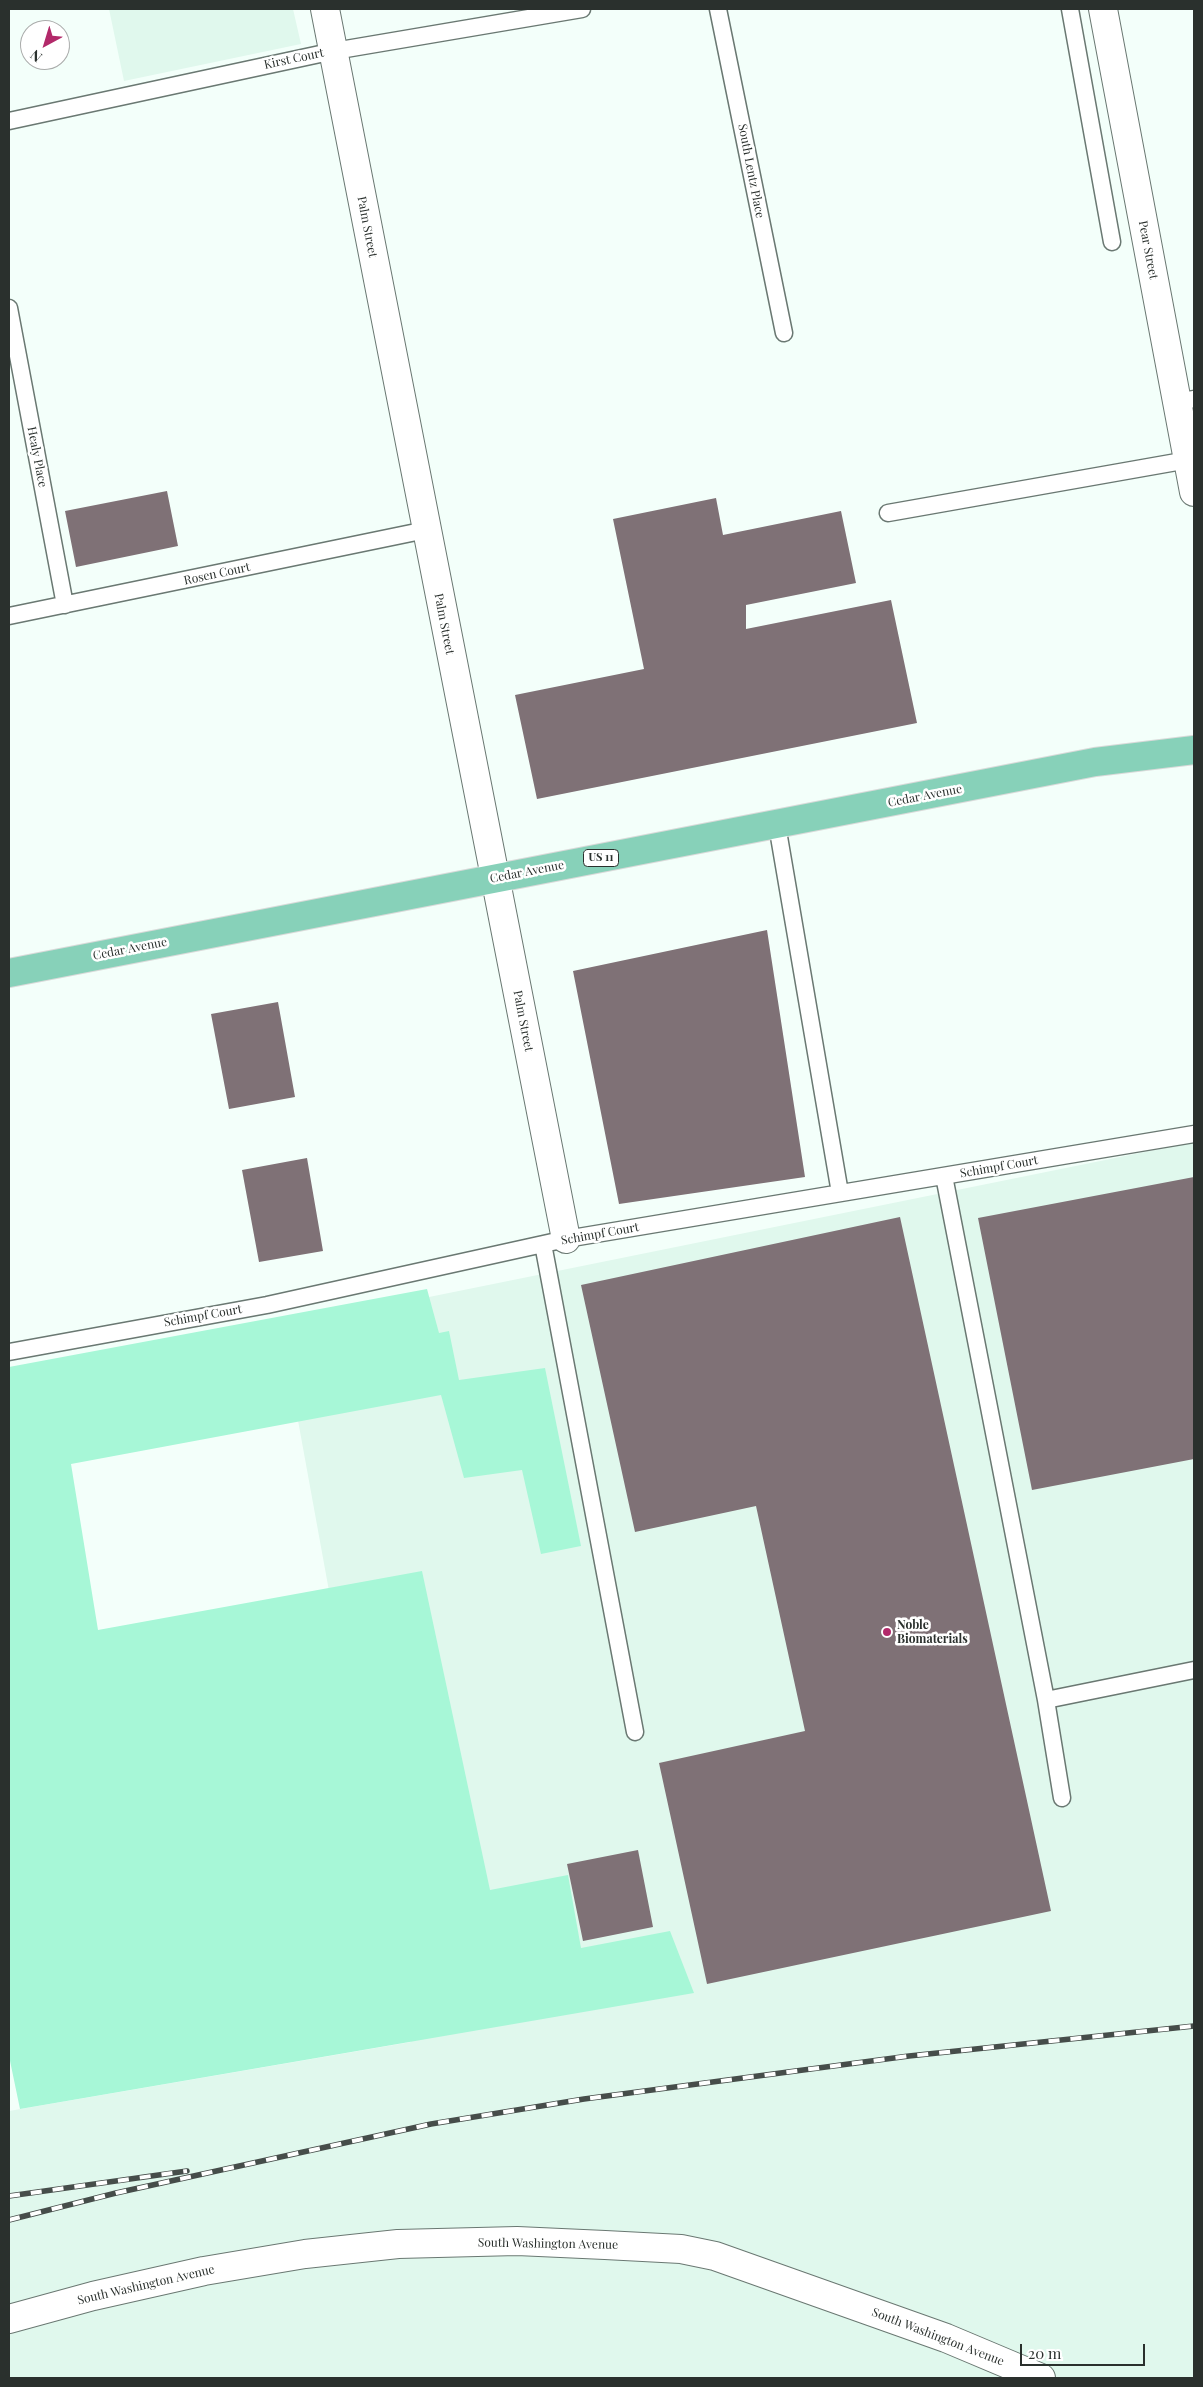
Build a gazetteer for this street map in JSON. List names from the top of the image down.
{
  "streets": {
    "main road": ["Cedar Avenue", "US 11"],
    "street": ["Palm Street", "Pear Street", "South Washington Avenue"],
    "lane": [
      "Kirst Court",
      "South Lentz Place",
      "Healy Place",
      "Rosen Court",
      "Schimpf Court"
    ]
  },
  "crossings": [
    ["Kirst Court", "Palm Street"],
    ["Palm Street", "Rosen Court"],
    ["Palm Street", "Cedar Avenue"],
    ["Palm Street", "Schimpf Court"],
    ["Healy Place", "Rosen Court"]
  ],
  "places": ["Noble Biomaterials"],
  "scale_bar": "20 m",
  "north": "bottom left"
}
